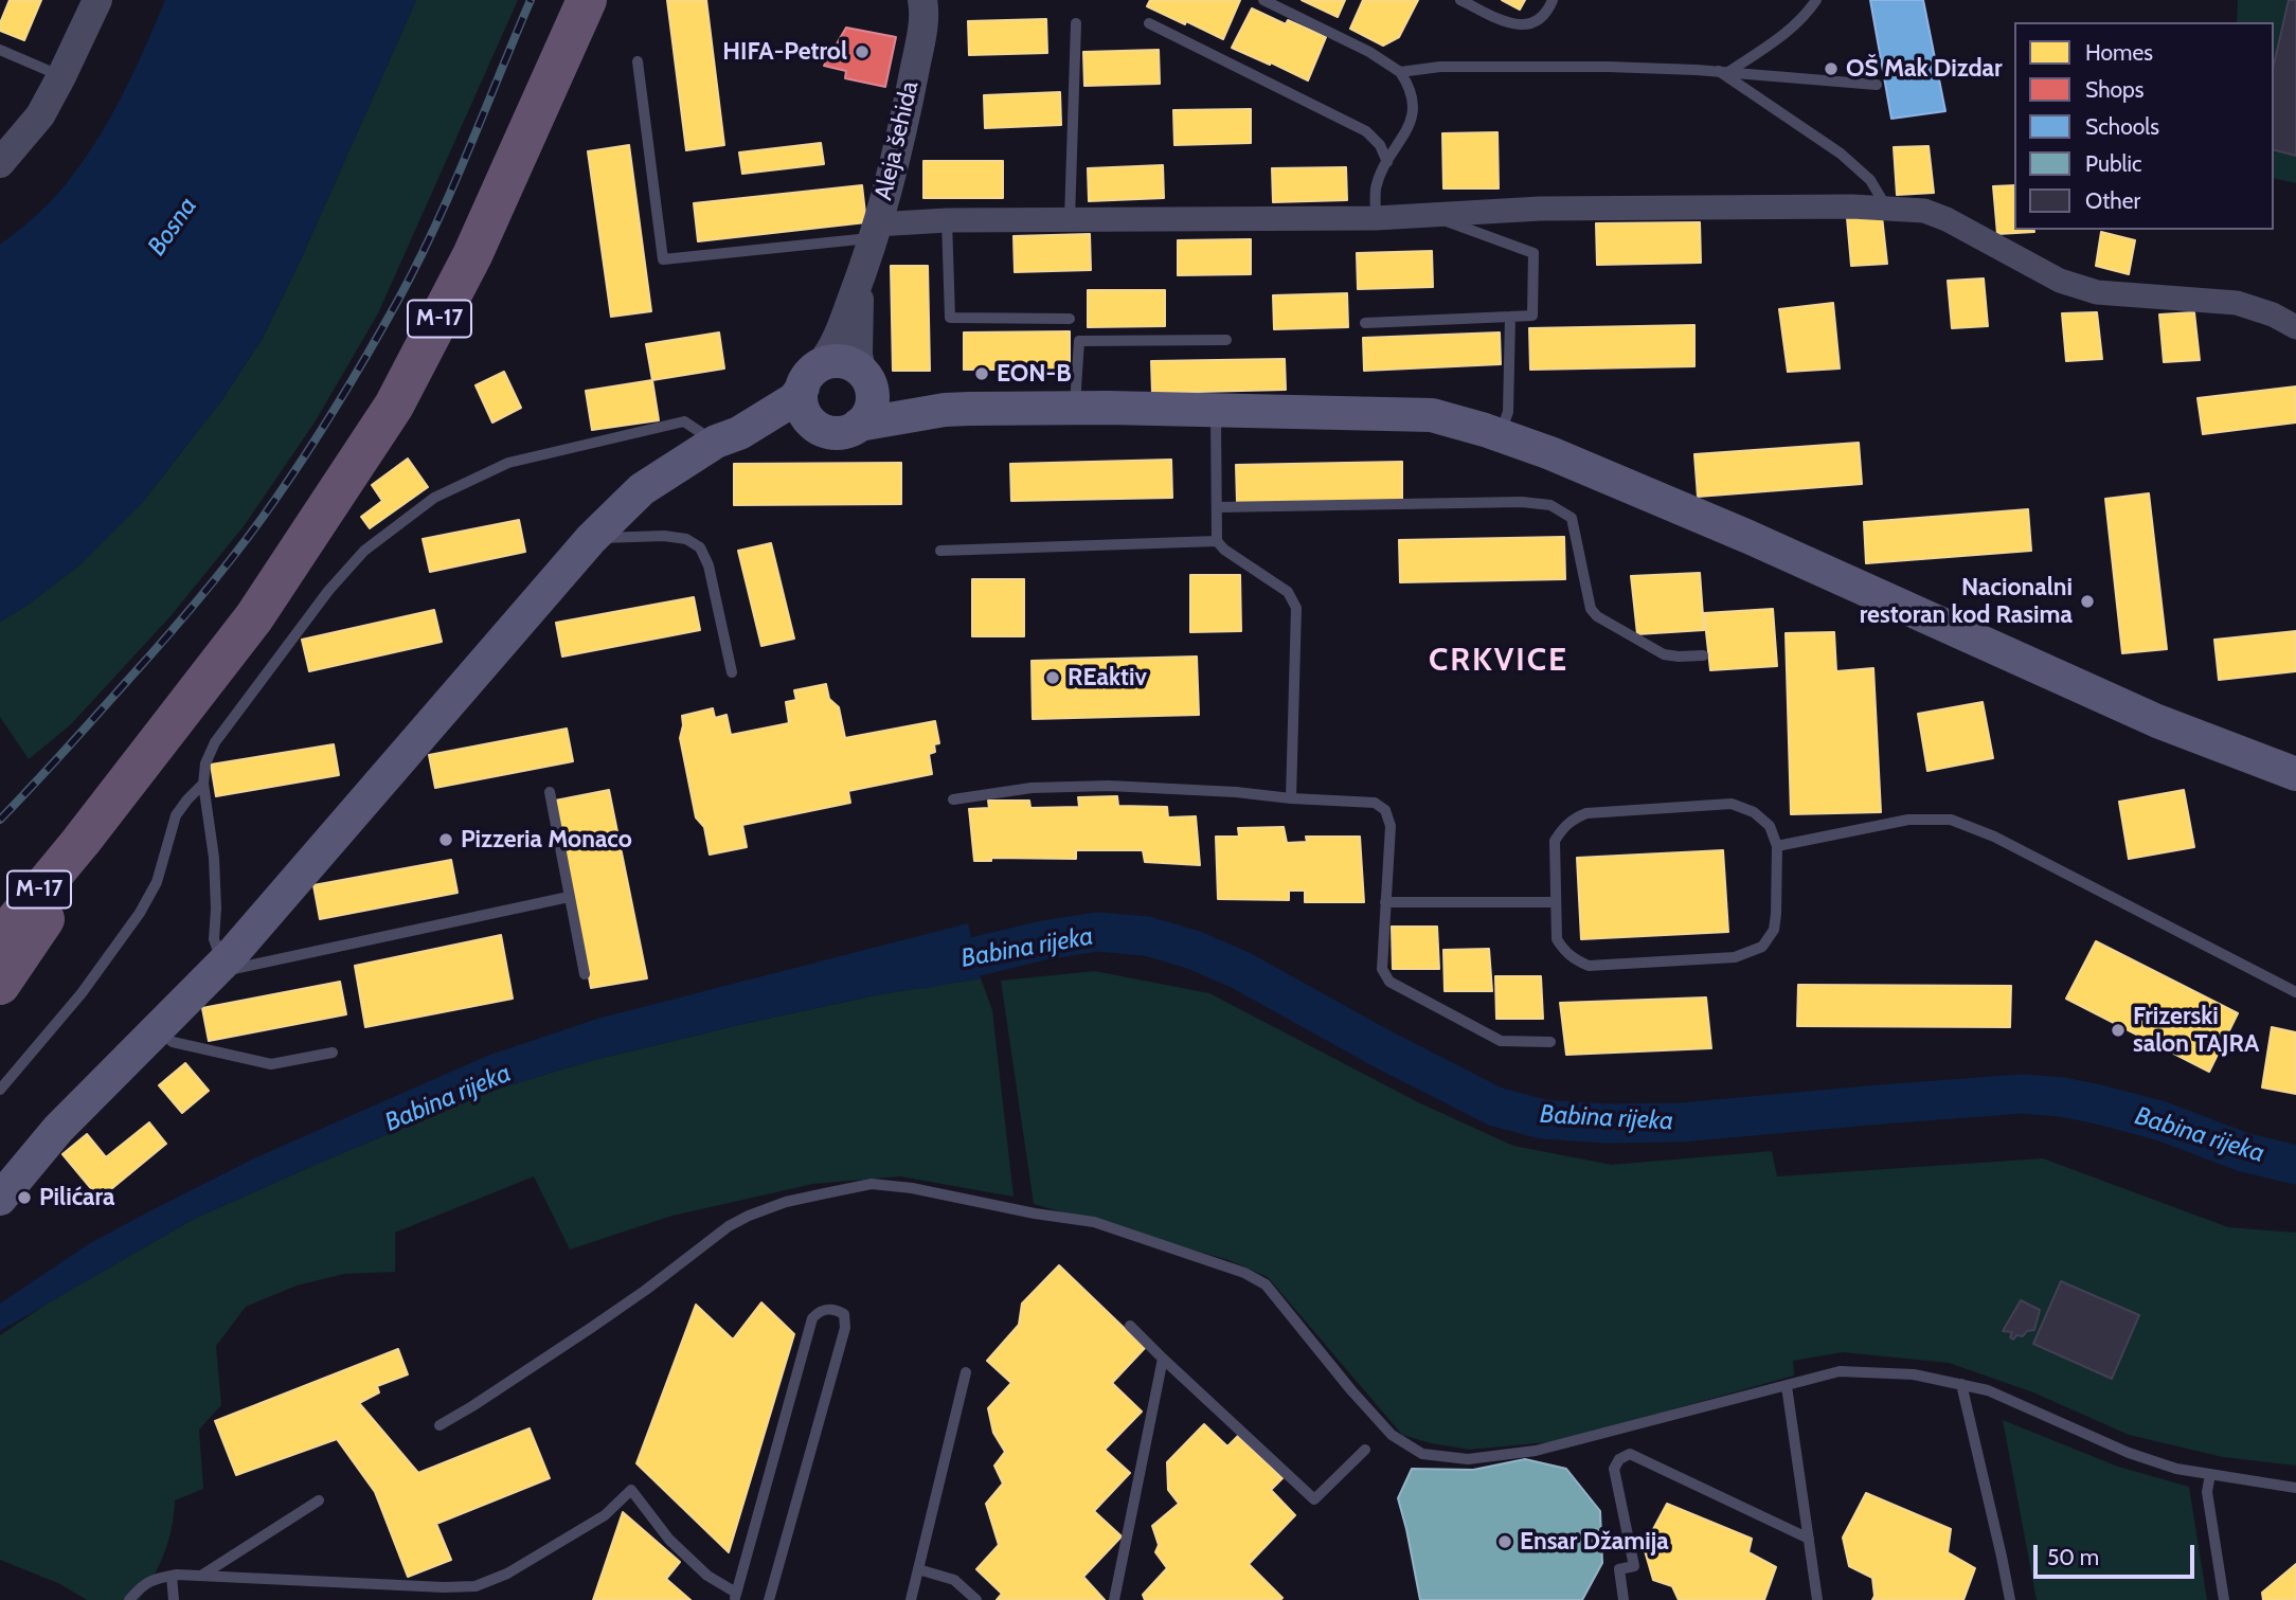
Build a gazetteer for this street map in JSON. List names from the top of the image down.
{
  "streets": {
    "highway": ["M-17"],
    "street": ["Aleja šehida"]
  },
  "districts": ["CRKVICE"],
  "water": ["Bosna", "Babina rijeka"],
  "places": [
    "HIFA-Petrol",
    "OŠ Mak Dizdar",
    "EON-B",
    "Nacionalni restoran kod Rasima",
    "REaktiv",
    "Pizzeria Monaco",
    "Frizerski salon TAJRA",
    "Pilićara",
    "Ensar Džamija"
  ],
  "legend": [
    "Homes",
    "Shops",
    "Schools",
    "Public",
    "Other"
  ],
  "scale_bar": "50 m"
}
